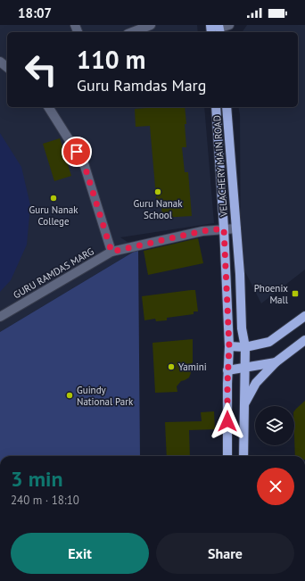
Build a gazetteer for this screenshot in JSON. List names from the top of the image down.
{
  "streets": {
    "main road": ["VELACHERY MAIN ROAD"],
    "lane": ["GURU RAMDAS MARG"]
  },
  "crossings": [
    ["VELACHERY MAIN ROAD", "GURU RAMDAS MARG"]
  ],
  "places": {
    "other": [
      "Guru Nanak School",
      "Guru Nanak College",
      "Yamini",
      "Guindy National Park"
    ],
    "transit": ["Phoenix Mall"]
  },
  "page": {
    "status": "18:07",
    "turn": ["110 m", "Guru Ramdas Marg"],
    "heading": ["3 min", "240 m · 18:10"],
    "buttons": ["Exit", "Share"]
  }
}
